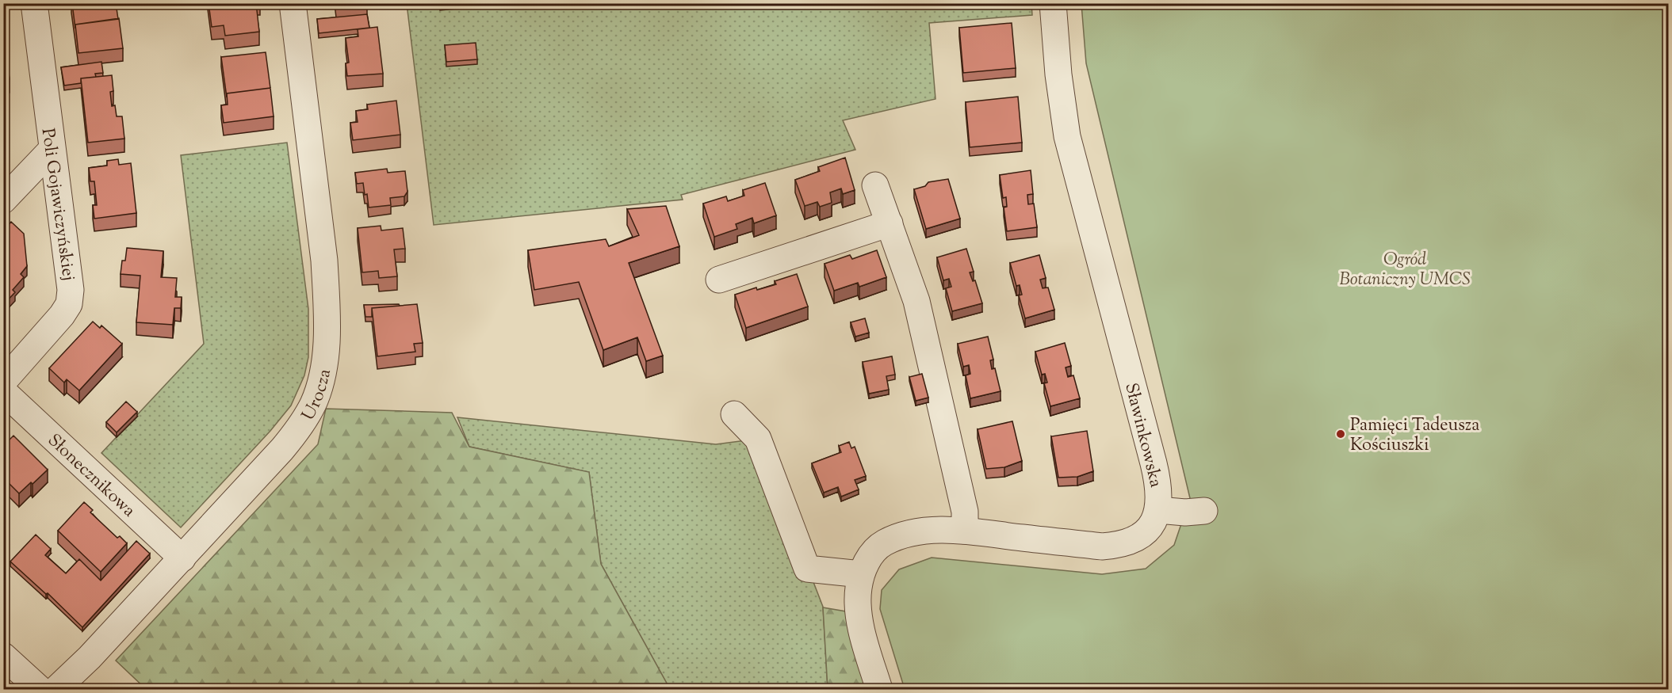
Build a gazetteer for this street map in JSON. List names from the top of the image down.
{
  "streets": {
    "street": [
      "Poli Gojawiczyńskiej",
      "Urocza",
      "Sławinkowska",
      "Słonecznikowa"
    ]
  },
  "crossings": [
    ["Urocza", "Słonecznikowa"]
  ],
  "parks": ["Ogród Botaniczny UMCS"],
  "places": ["Pamięci Tadeusza Kościuszki"]
}
